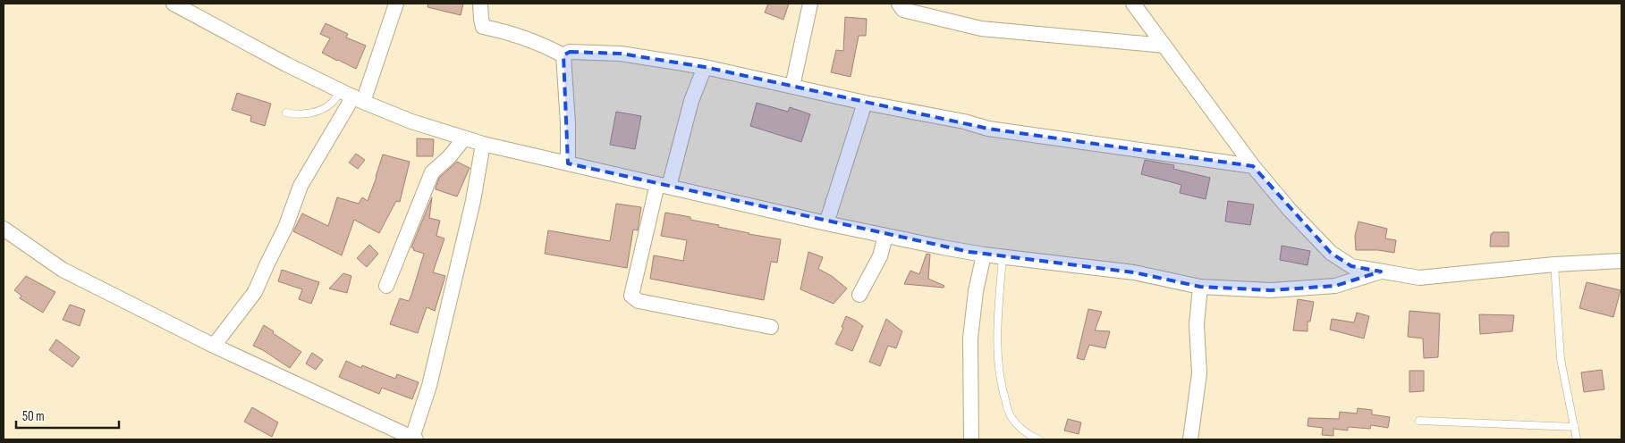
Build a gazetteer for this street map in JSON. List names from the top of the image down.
{
  "scale_bar": "50 m"
}
